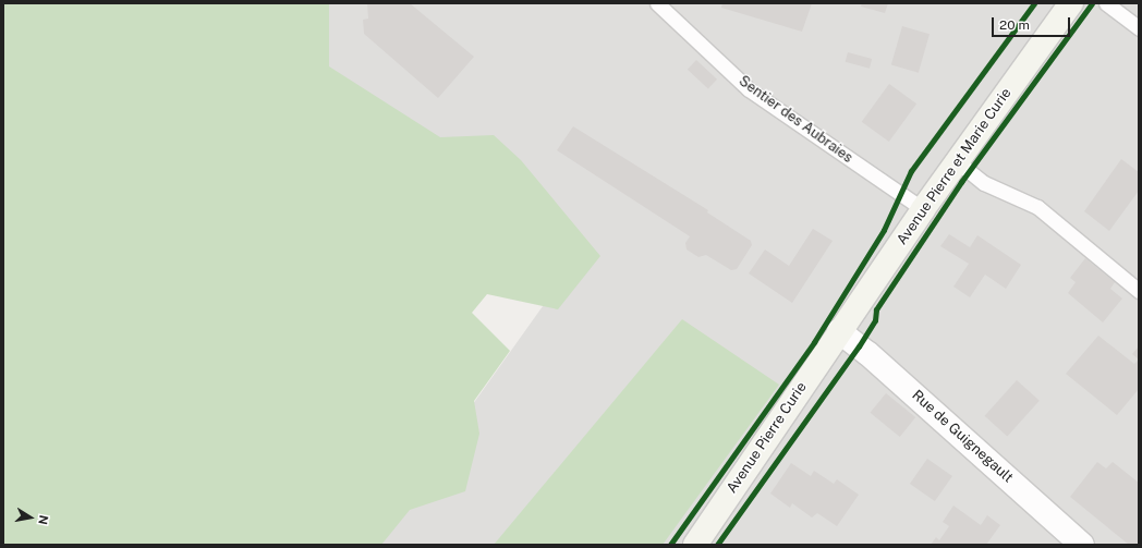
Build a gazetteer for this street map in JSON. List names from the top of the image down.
{
  "streets": {
    "main road": ["Avenue Pierre et Marie Curie", "Avenue Pierre Curie"],
    "street": ["Rue de Guignegault"],
    "lane": ["Sentier des Aubraies"]
  },
  "crossings": [
    ["Sentier des Aubraies", "Avenue Pierre et Marie Curie"],
    ["Avenue Pierre et Marie Curie", "Rue de Guignegault"],
    ["Avenue Pierre et Marie Curie", "Avenue Pierre Curie"],
    ["Rue de Guignegault", "Avenue Pierre Curie"]
  ],
  "scale_bar": "20 m",
  "north": "right"
}
